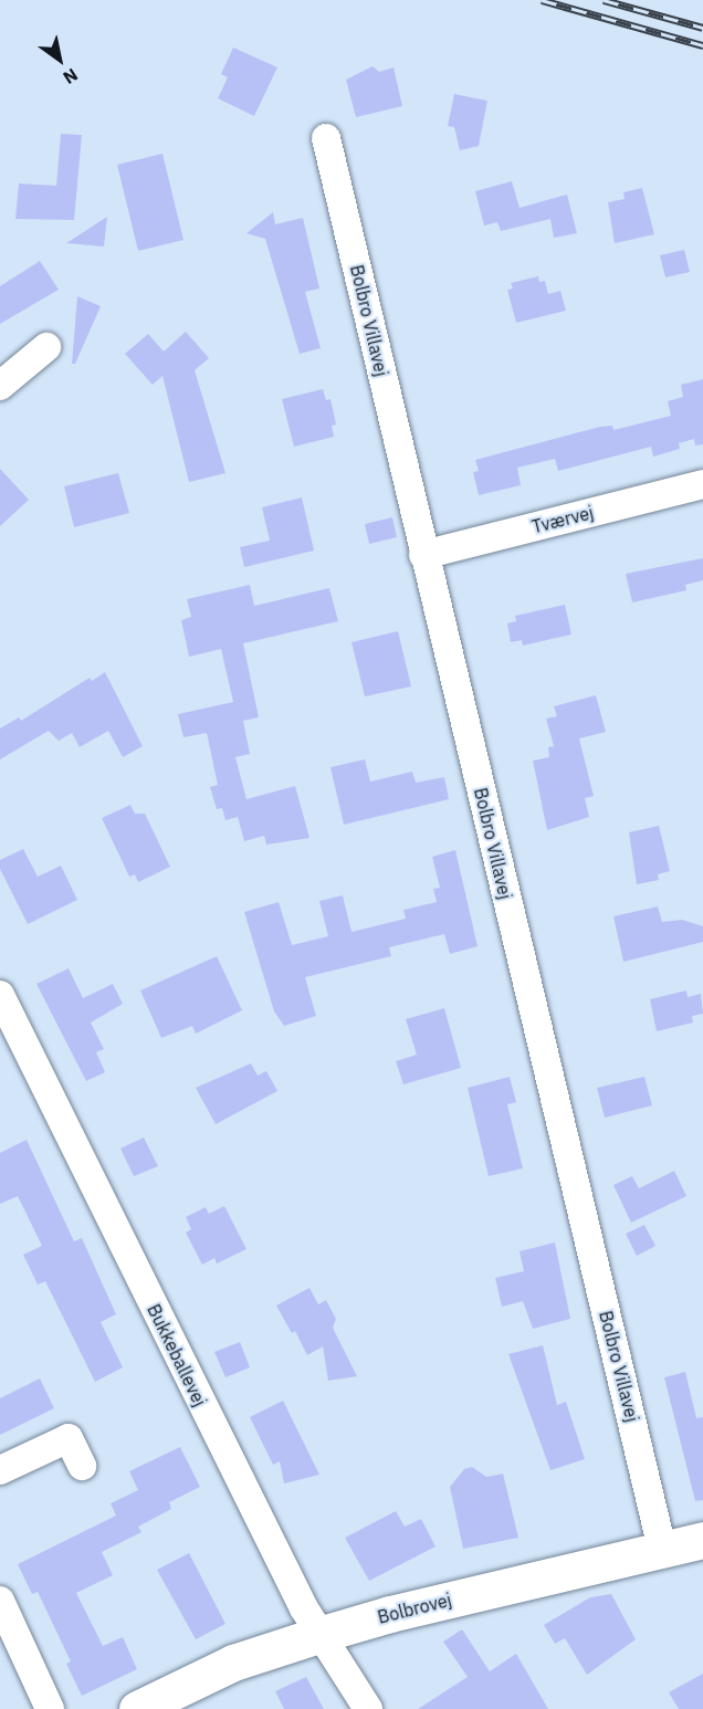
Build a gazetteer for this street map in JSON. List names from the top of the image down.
{
  "streets": {
    "street": [
      "Bolbro Villavej",
      "Tværvej",
      "Bukkeballevej",
      "Bolbrovej"
    ]
  },
  "crossings": [
    ["Bolbro Villavej", "Tværvej"],
    ["Bolbro Villavej", "Bolbrovej"],
    ["Bukkeballevej", "Bolbrovej"]
  ],
  "north": "bottom right"
}
